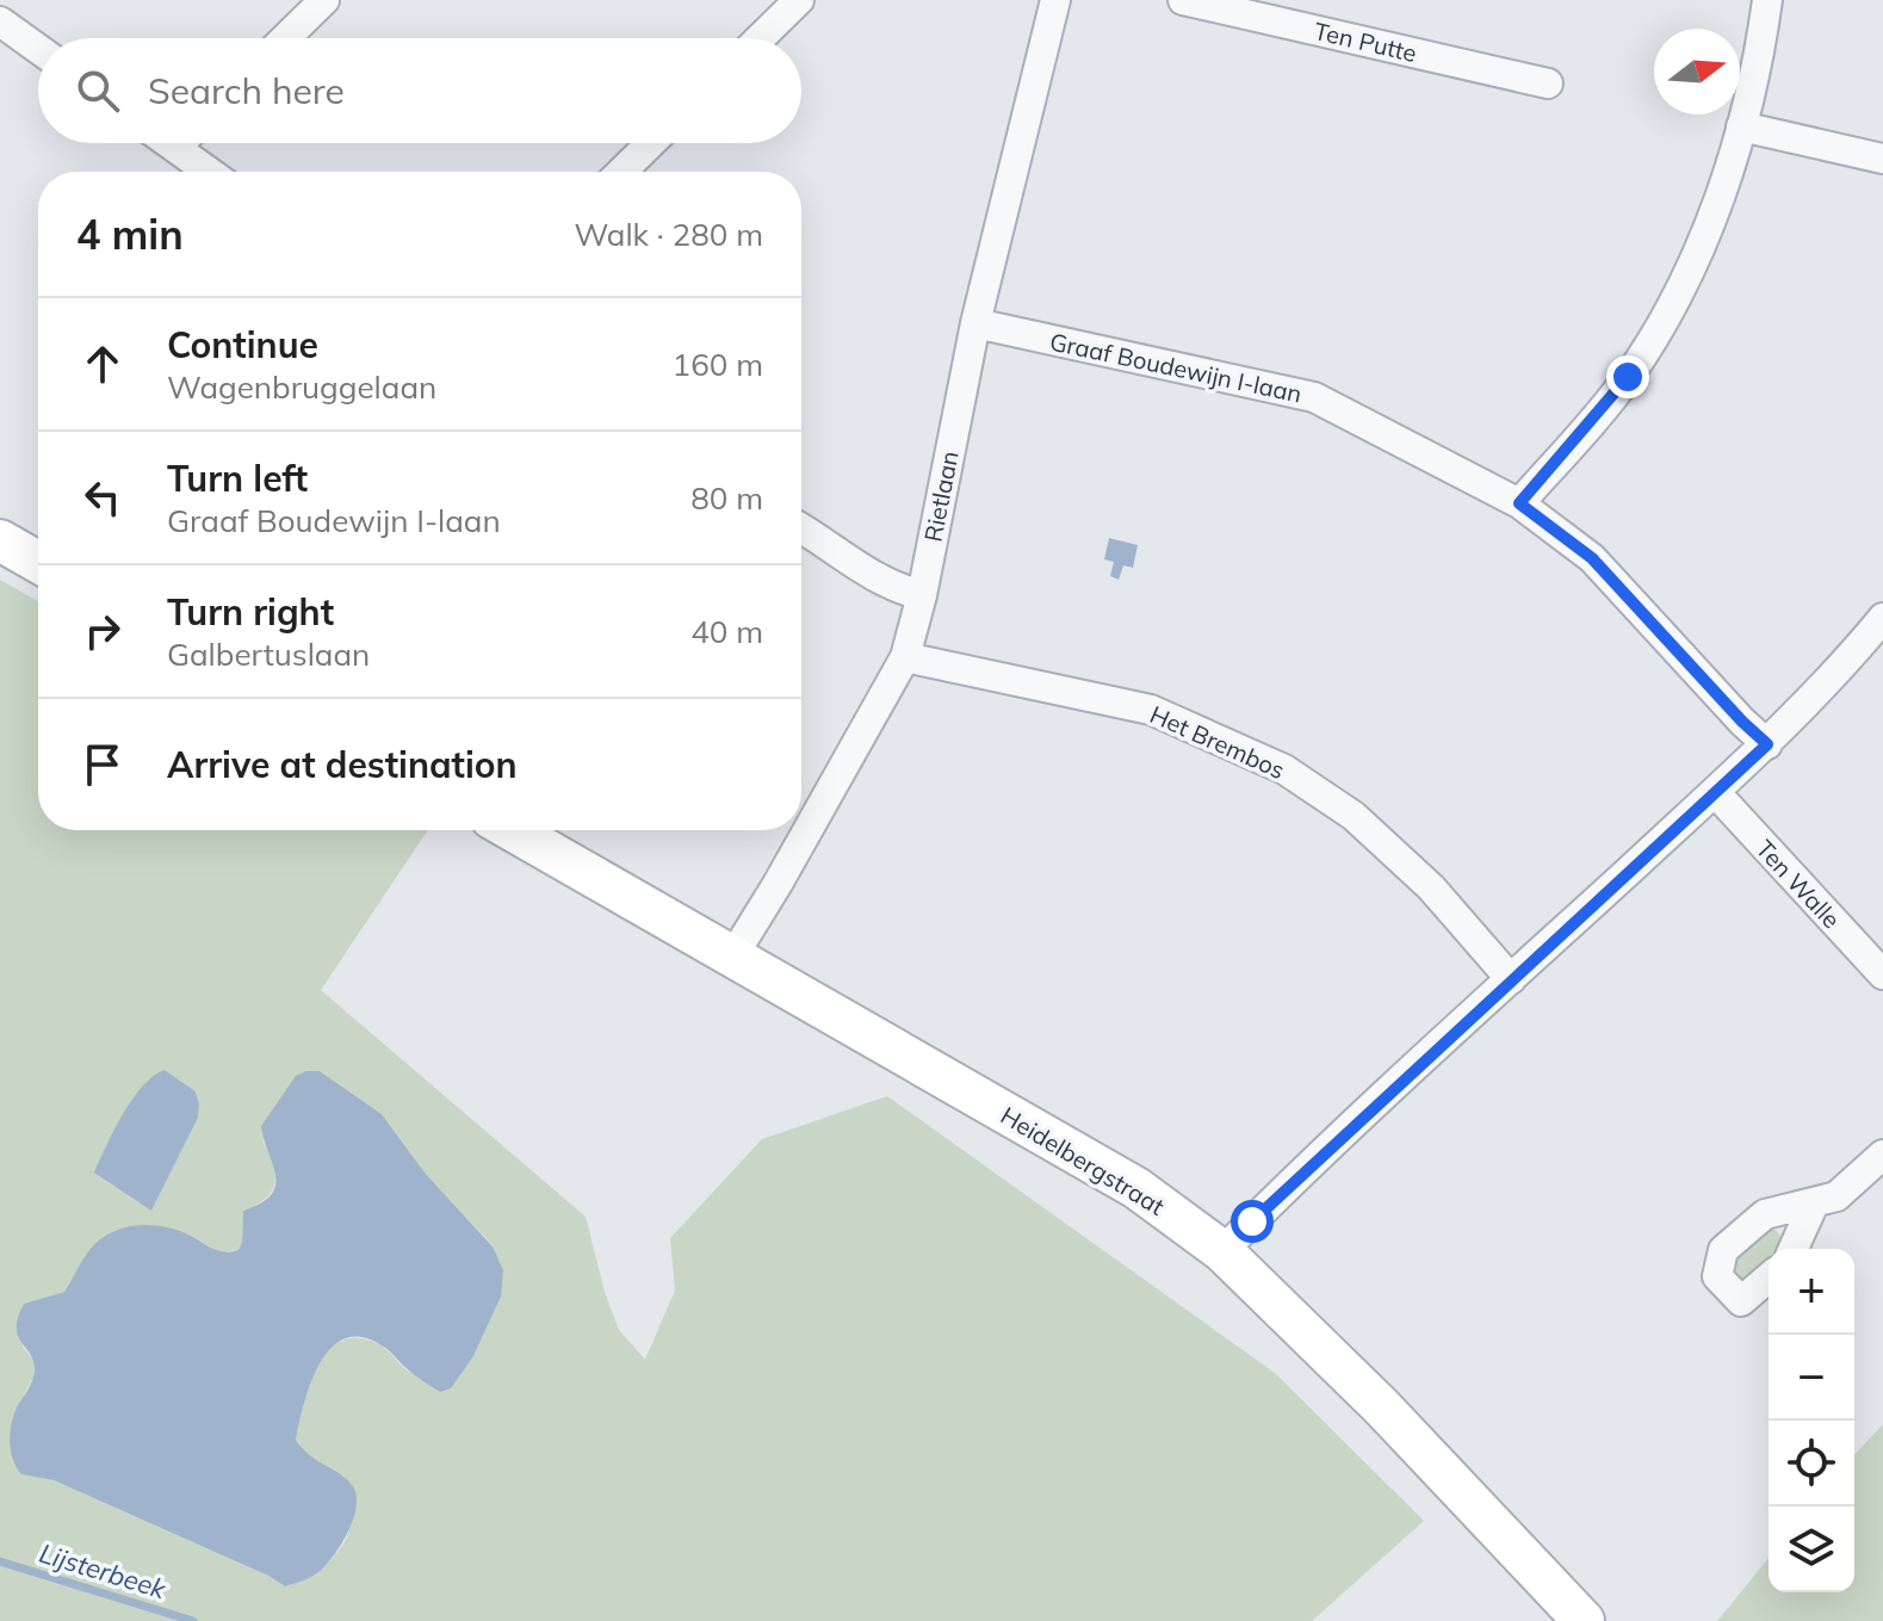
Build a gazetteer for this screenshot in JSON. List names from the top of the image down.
{
  "streets": {
    "main road": ["Heidelbergstraat"],
    "street": [
      "Ten Putte",
      "Graaf Boudewijn I-laan",
      "Rietlaan",
      "Het Brembos",
      "Ten Walle"
    ]
  },
  "crossings": [
    ["Graaf Boudewijn I-laan", "Rietlaan"],
    ["Rietlaan", "Het Brembos"],
    ["Rietlaan", "Heidelbergstraat"]
  ],
  "water": ["Lijsterbeek"],
  "north": "right",
  "page": {
    "search": "Search here",
    "heading": ["4 min", "Walk · 280 m"],
    "list": [
      ["Continue", "Wagenbruggelaan", "160 m"],
      ["Turn left", "Graaf Boudewijn I-laan", "80 m"],
      ["Turn right", "Galbertuslaan", "40 m"],
      "Arrive at destination"
    ],
    "map_buttons": ["+", "−"]
  }
}
